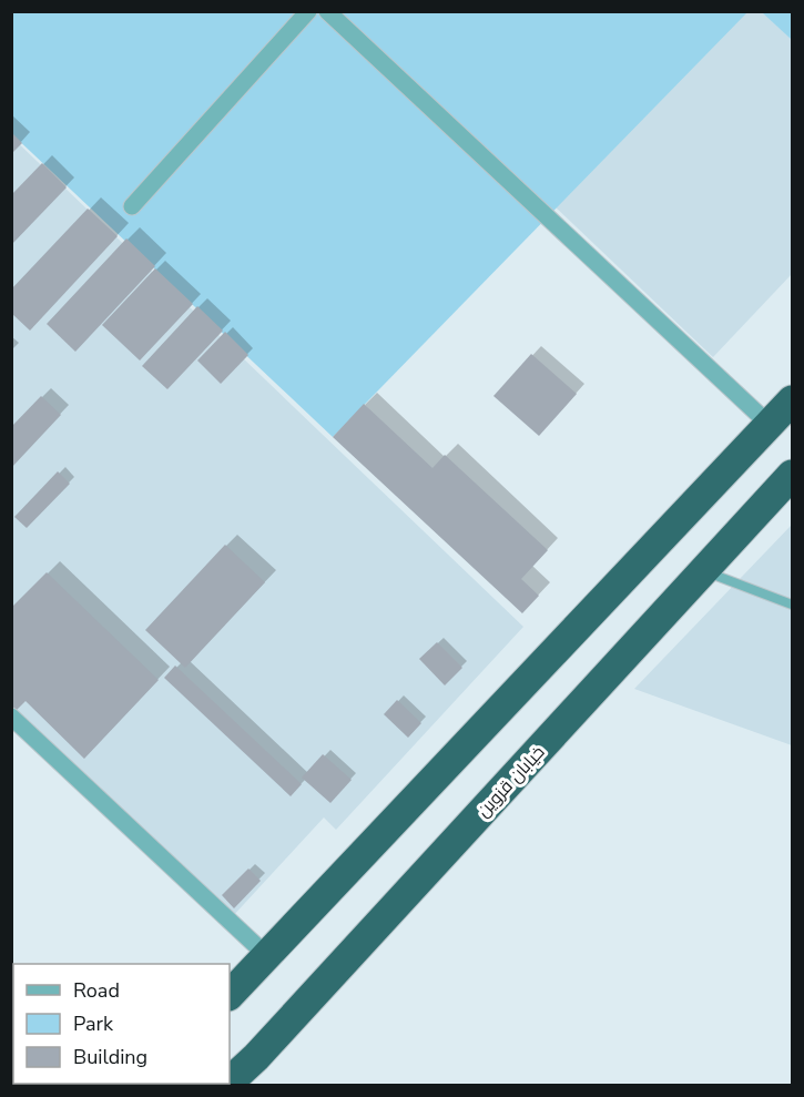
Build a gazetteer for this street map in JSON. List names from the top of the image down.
{
  "streets": {
    "highway": ["خیابان قزوین"]
  },
  "legend": ["Road", "Park", "Building"]
}
